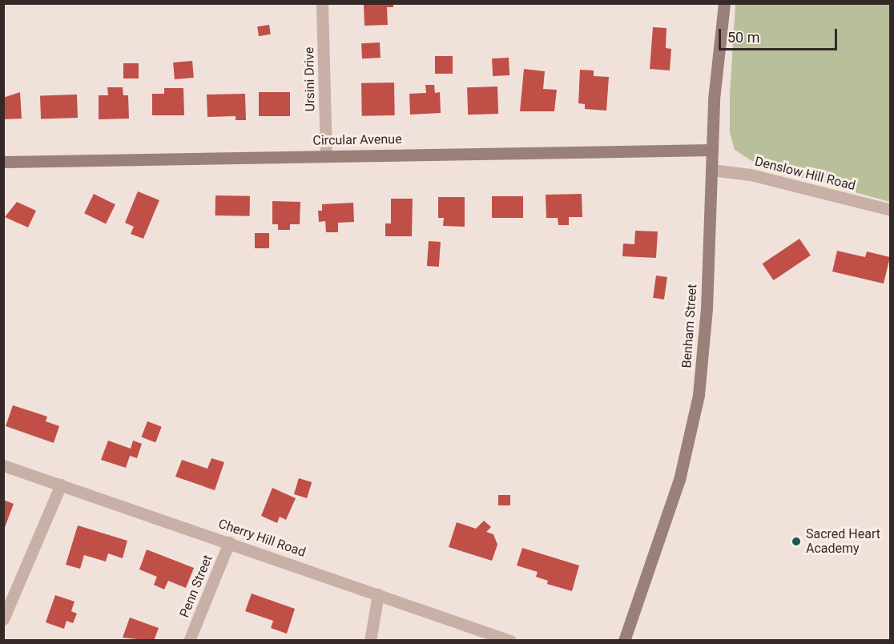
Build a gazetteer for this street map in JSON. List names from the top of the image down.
{
  "streets": {
    "main road": ["Circular Avenue", "Benham Street"],
    "street": [
      "Ursini Drive",
      "Denslow Hill Road",
      "Cherry Hill Road",
      "Penn Street"
    ]
  },
  "crossings": [
    ["Ursini Drive", "Circular Avenue"],
    ["Circular Avenue", "Benham Street"],
    ["Denslow Hill Road", "Benham Street"],
    ["Cherry Hill Road", "Penn Street"]
  ],
  "places": ["Sacred Heart Academy"],
  "scale_bar": "50 m"
}
